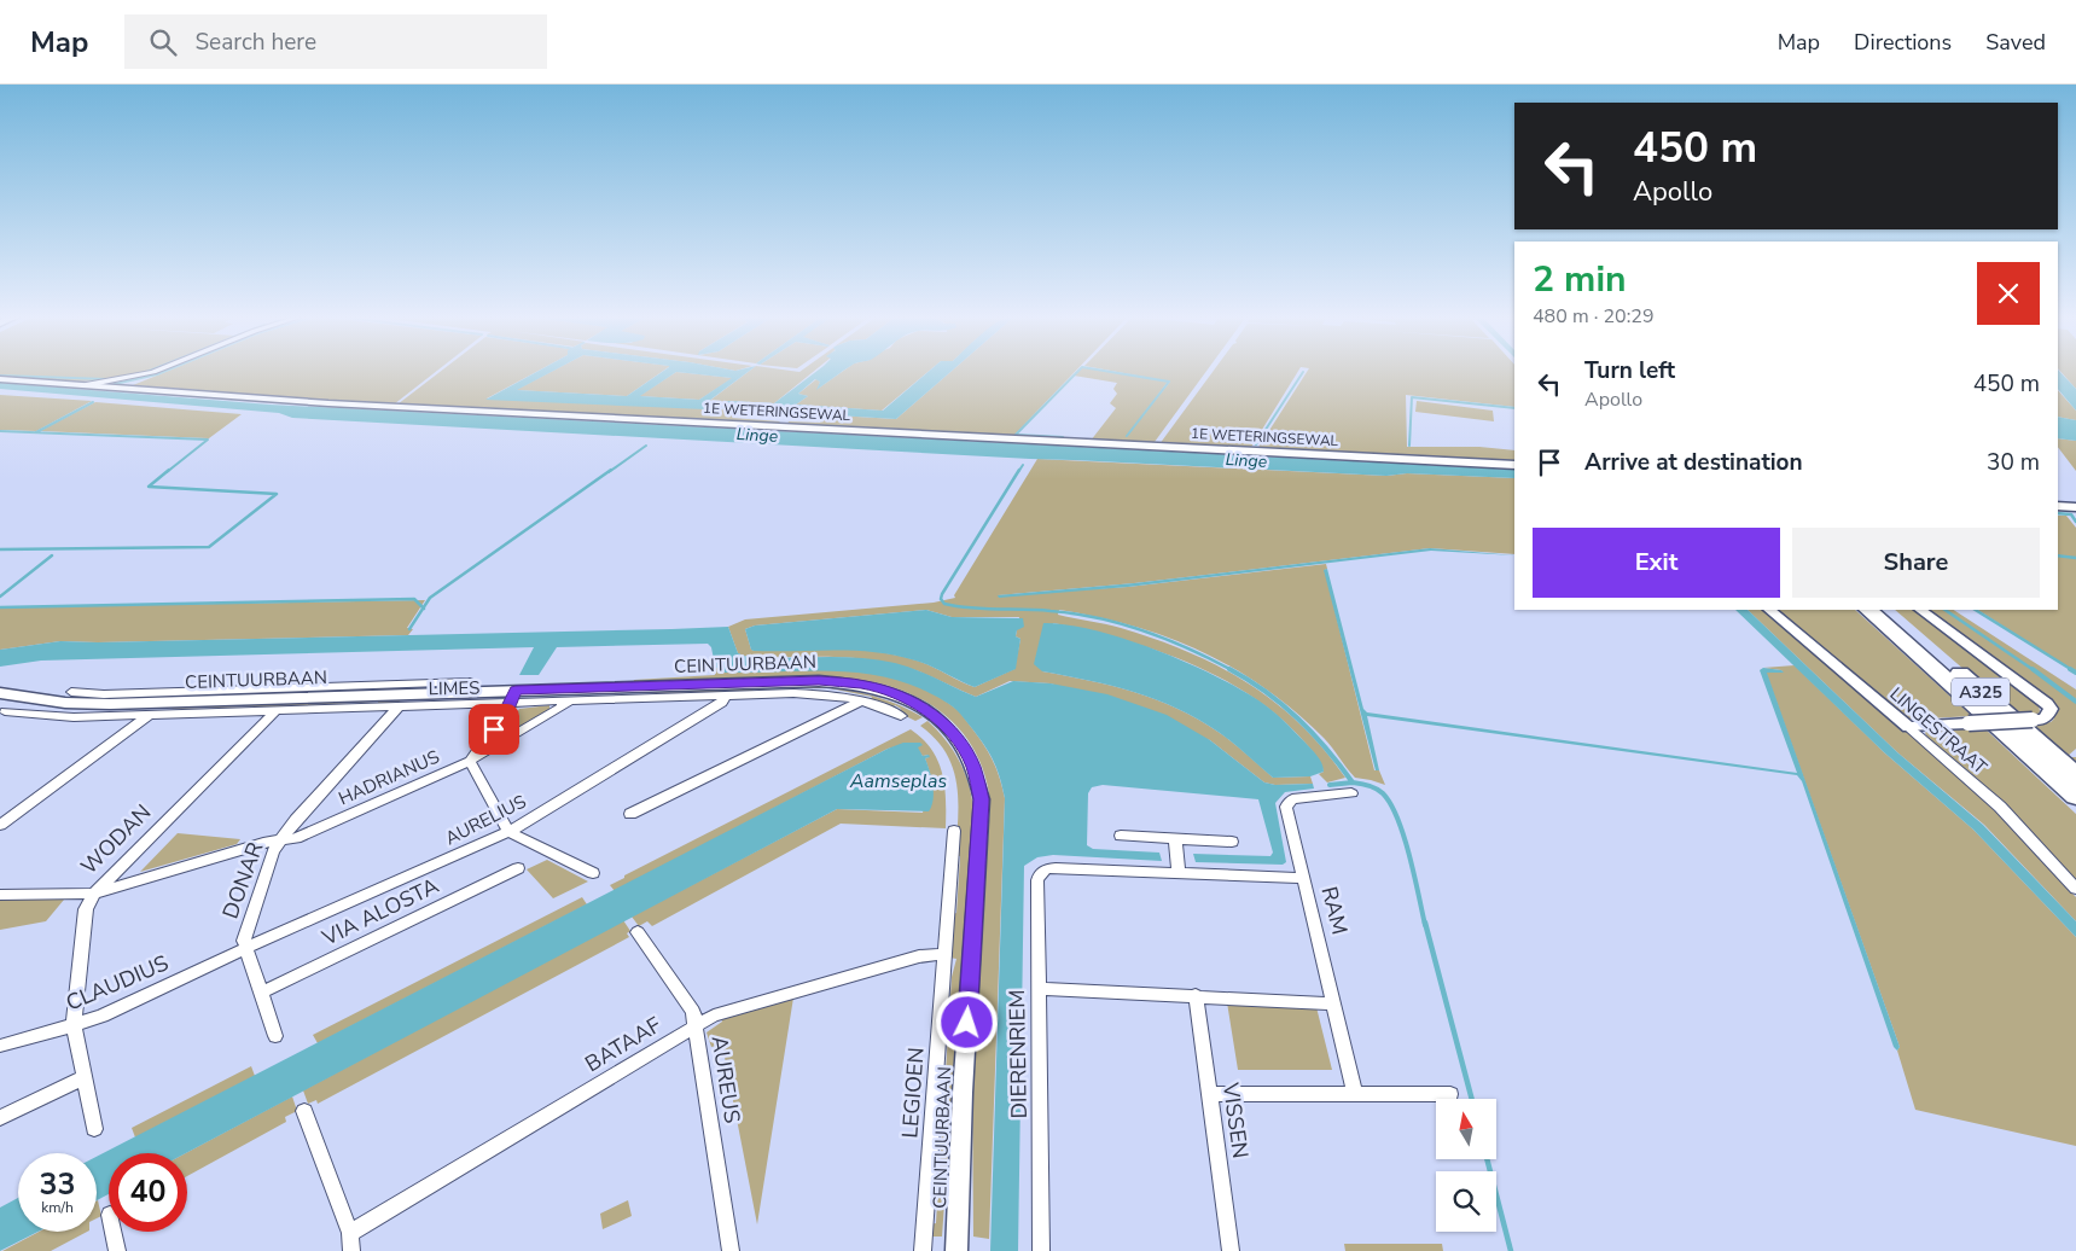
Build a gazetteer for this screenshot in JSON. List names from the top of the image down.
{
  "streets": {
    "highway": ["A325"],
    "street": [
      "1E WETERINGSEWAL",
      "CEINTUURBAAN",
      "LINGESTRAAT",
      "HADRIANUS",
      "AURELIUS",
      "WODAN",
      "DONAR",
      "RAM",
      "VIA ALOSTA",
      "CLAUDIUS",
      "BATAAF",
      "DIERENRIEM",
      "AUREUS",
      "LEGIOEN",
      "VISSEN"
    ]
  },
  "crossings": [
    ["CEINTUURBAAN", "DONAR"],
    ["HADRIANUS", "WODAN"],
    ["HADRIANUS", "DONAR"],
    ["AURELIUS", "DONAR"],
    ["AURELIUS", "CLAUDIUS"],
    ["WODAN", "CLAUDIUS"],
    ["DONAR", "VIA ALOSTA"],
    ["DONAR", "CLAUDIUS"],
    ["BATAAF", "AUREUS"],
    ["BATAAF", "LEGIOEN"]
  ],
  "water": ["Linge", "Aamseplas"],
  "north": "top",
  "page": {
    "header": "Map",
    "search": "Search here",
    "nav": ["Map", "Directions", "Saved"],
    "turn": ["450 m", "Apollo"],
    "heading": ["2 min", "480 m · 20:29"],
    "list": [
      {
        "name": "Turn left",
        "note": "Apollo",
        "value": "450 m"
      },
      {
        "name": "Arrive at destination",
        "value": "30 m"
      }
    ],
    "buttons": ["Exit", "Share"],
    "speed": "33 km/h",
    "limit": "40"
  }
}
